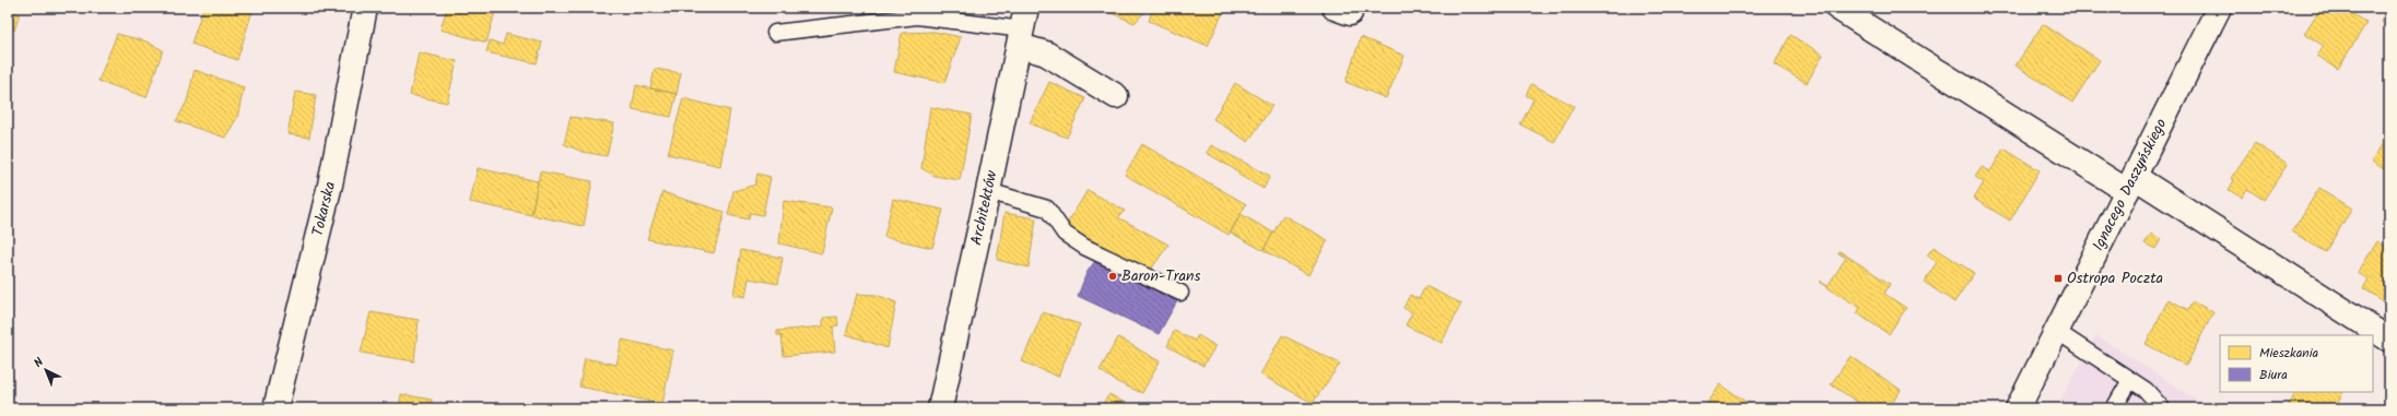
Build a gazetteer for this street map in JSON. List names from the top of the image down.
{
  "streets": {
    "street": ["Ignacego Daszyńskiego", "Tokarska", "Architektów"]
  },
  "places": {
    "other": ["Baron-Trans"],
    "transit": ["Ostropa Poczta"]
  },
  "legend": ["Mieszkania", "Biura"],
  "north": "top left"
}
